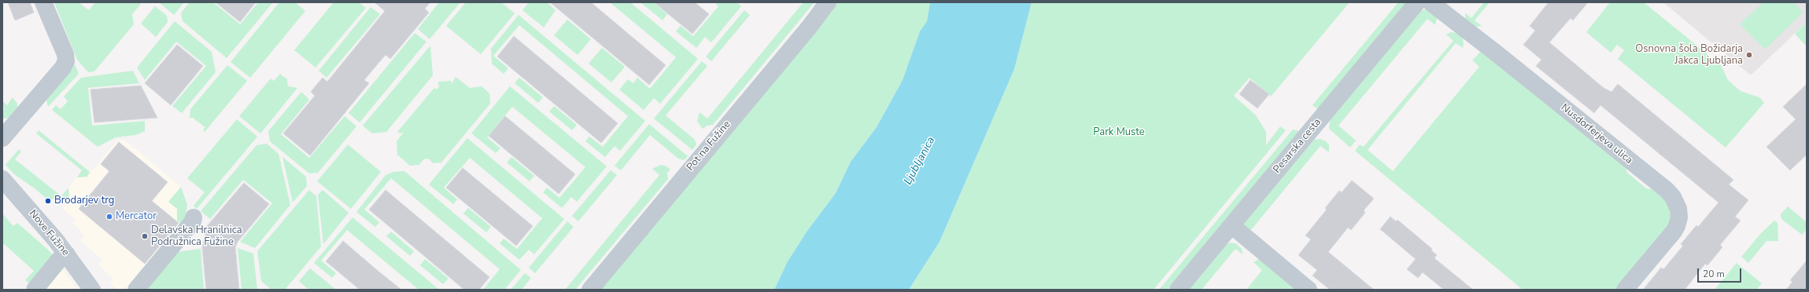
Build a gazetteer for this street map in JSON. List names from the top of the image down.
{
  "streets": {
    "street": [
      "Nusdorferjeva ulica",
      "Pot na Fužine",
      "Pesarska cesta",
      "Nove Fužine"
    ]
  },
  "water": ["Ljubljanica"],
  "parks": ["Park Muste"],
  "places": [
    "Osnovna šola Božidarja Jakca Ljubljana",
    "Brodarjev trg",
    "Mercator",
    "Delavska Hranilnica Podružnica Fužine"
  ],
  "scale_bar": "20 m"
}
